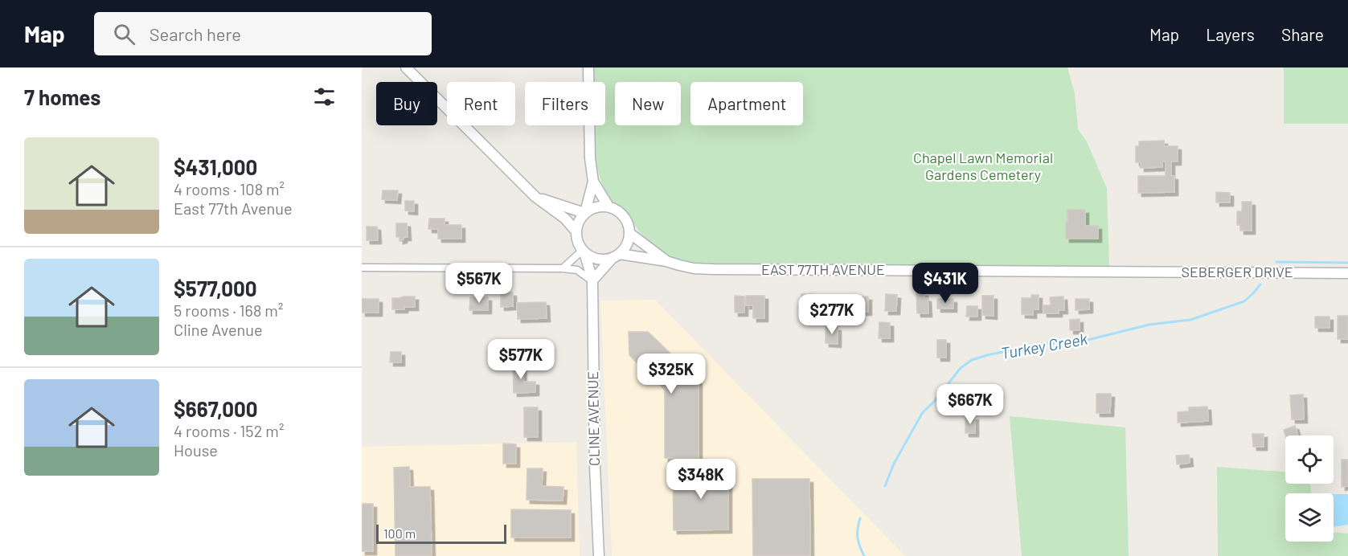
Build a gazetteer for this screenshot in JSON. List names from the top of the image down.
{
  "streets": {
    "street": ["EAST 77TH AVENUE", "SEBERGER DRIVE", "CLINE AVENUE"]
  },
  "crossings": [
    ["EAST 77TH AVENUE", "SEBERGER DRIVE"],
    ["EAST 77TH AVENUE", "CLINE AVENUE"]
  ],
  "water": ["Turkey Creek"],
  "parks": ["Chapel Lawn Memorial Gardens Cemetery"],
  "scale_bar": "100 m",
  "page": {
    "header": "Map",
    "search": "Search here",
    "nav": ["Map", "Layers", "Share"],
    "heading": "7 homes",
    "chip": [
      "Buy",
      "Rent",
      "Filters",
      "New",
      "Apartment"
    ],
    "list": [
      {
        "name": "$431,000",
        "note": "4 rooms · 108 m² · East 77th Avenue"
      },
      {
        "name": "$577,000",
        "note": "5 rooms · 168 m² · Cline Avenue"
      },
      {
        "name": "$667,000",
        "note": "4 rooms · 152 m² · House"
      }
    ],
    "price": [
      "$567K",
      "$431K",
      "$277K",
      "$577K",
      "$325K",
      "$667K",
      "$348K"
    ],
    "scale": "100 m"
  }
}
